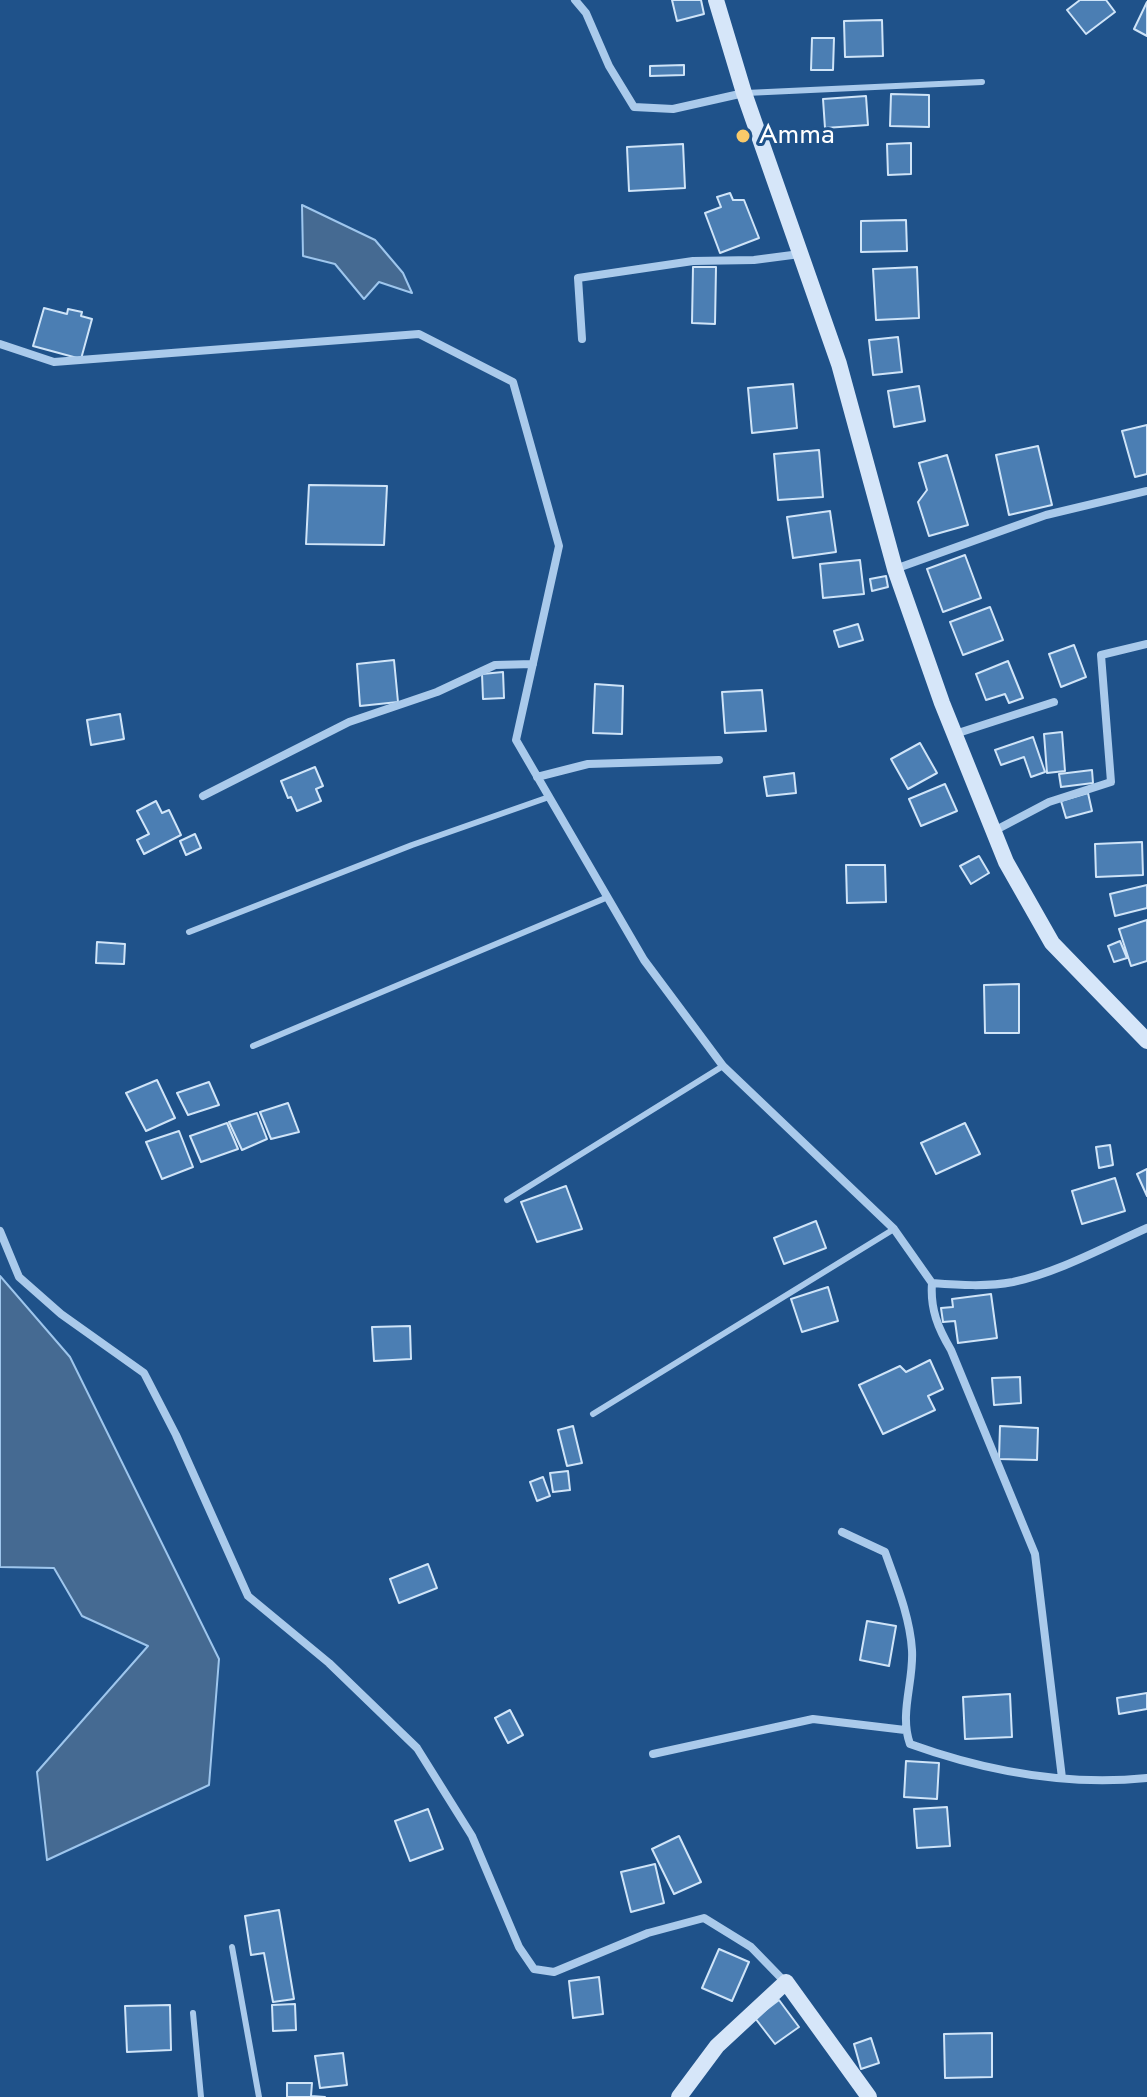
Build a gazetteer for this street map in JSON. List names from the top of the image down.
{
  "places": ["Amma"]
}
